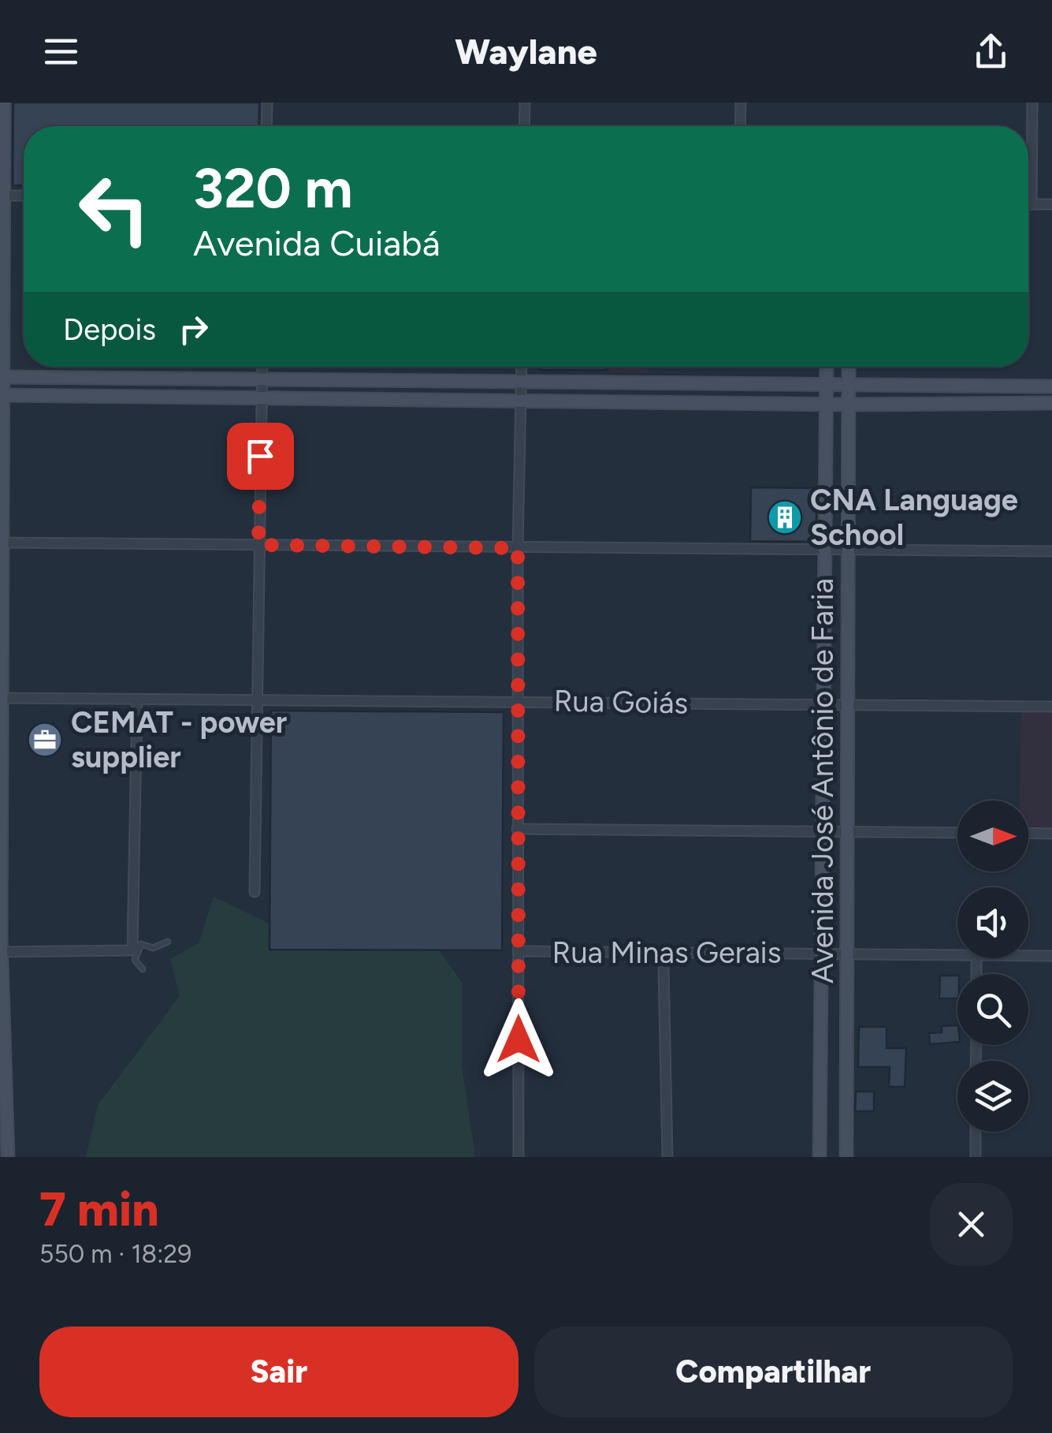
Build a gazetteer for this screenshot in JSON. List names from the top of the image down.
{
  "streets": {
    "street": ["Rua Goiás", "Avenida José Antônio de Faria", "Rua Minas Gerais"]
  },
  "crossings": [
    ["Rua Goiás", "Avenida José Antônio de Faria"],
    ["Avenida José Antônio de Faria", "Rua Minas Gerais"]
  ],
  "places": {
    "building": ["CNA Language School"],
    "office": ["CEMAT - power supplier"]
  },
  "north": "right",
  "page": {
    "header": "Waylane",
    "turn": ["320 m", "Avenida Cuiabá"],
    "then": "Depois",
    "heading": ["7 min", "550 m · 18:29"],
    "buttons": ["Sair", "Compartilhar"]
  }
}
